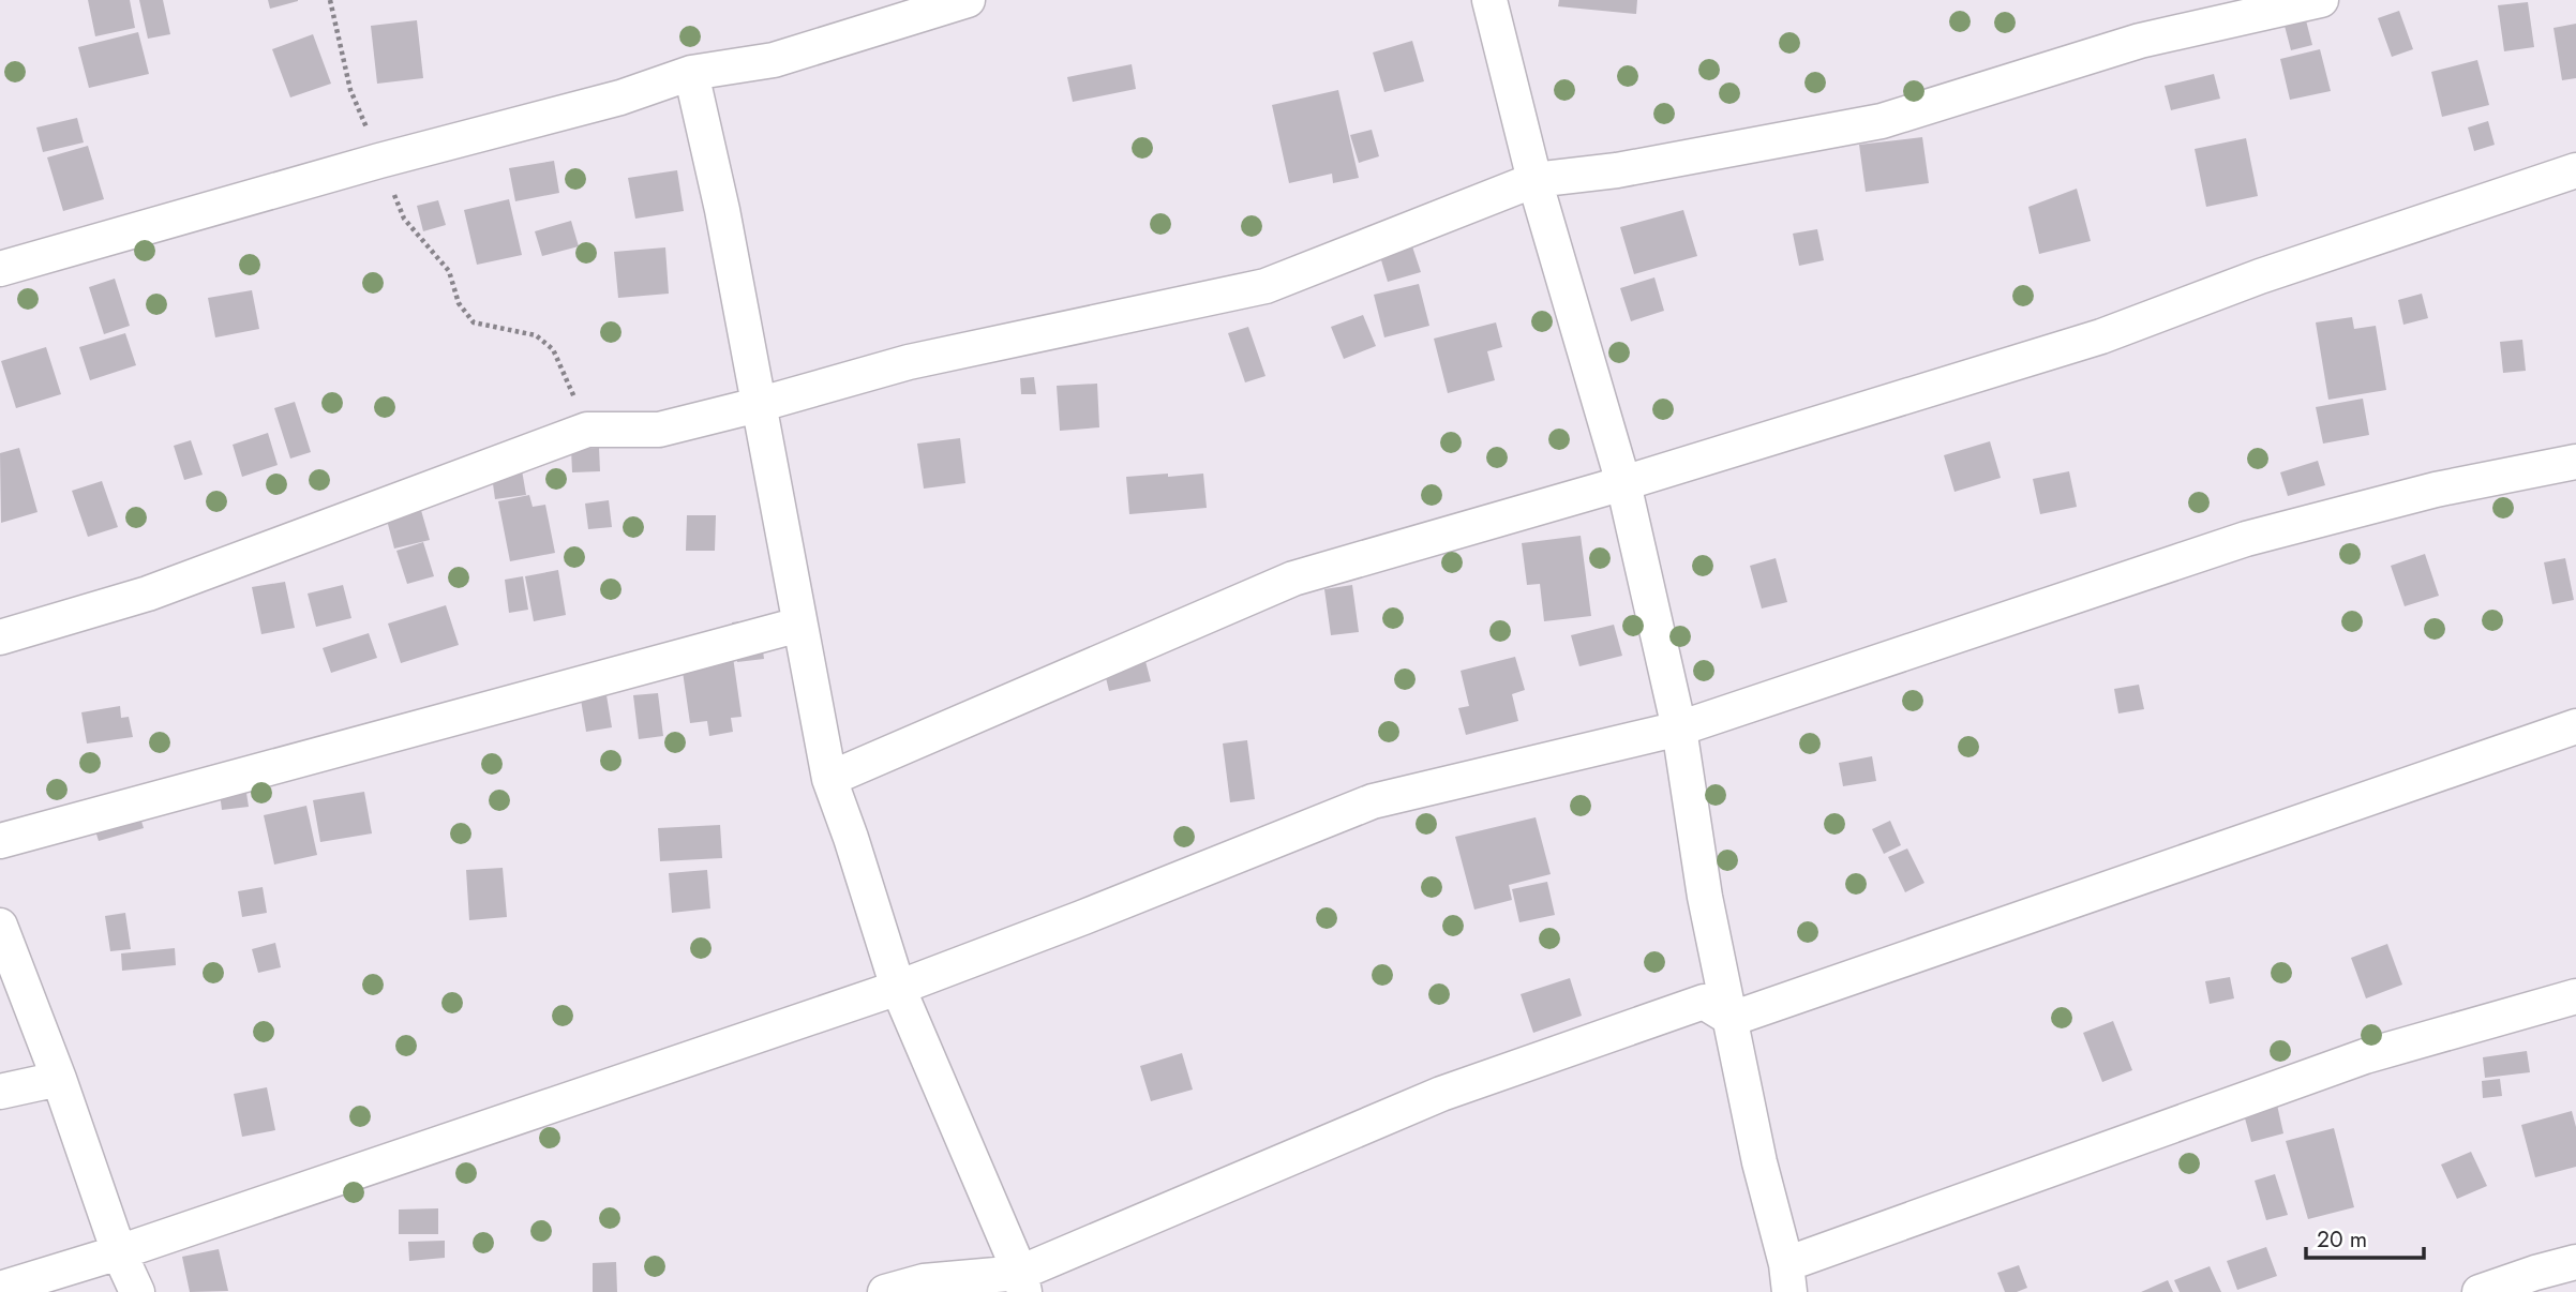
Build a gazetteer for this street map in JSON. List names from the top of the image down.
{
  "scale_bar": "20 m"
}
